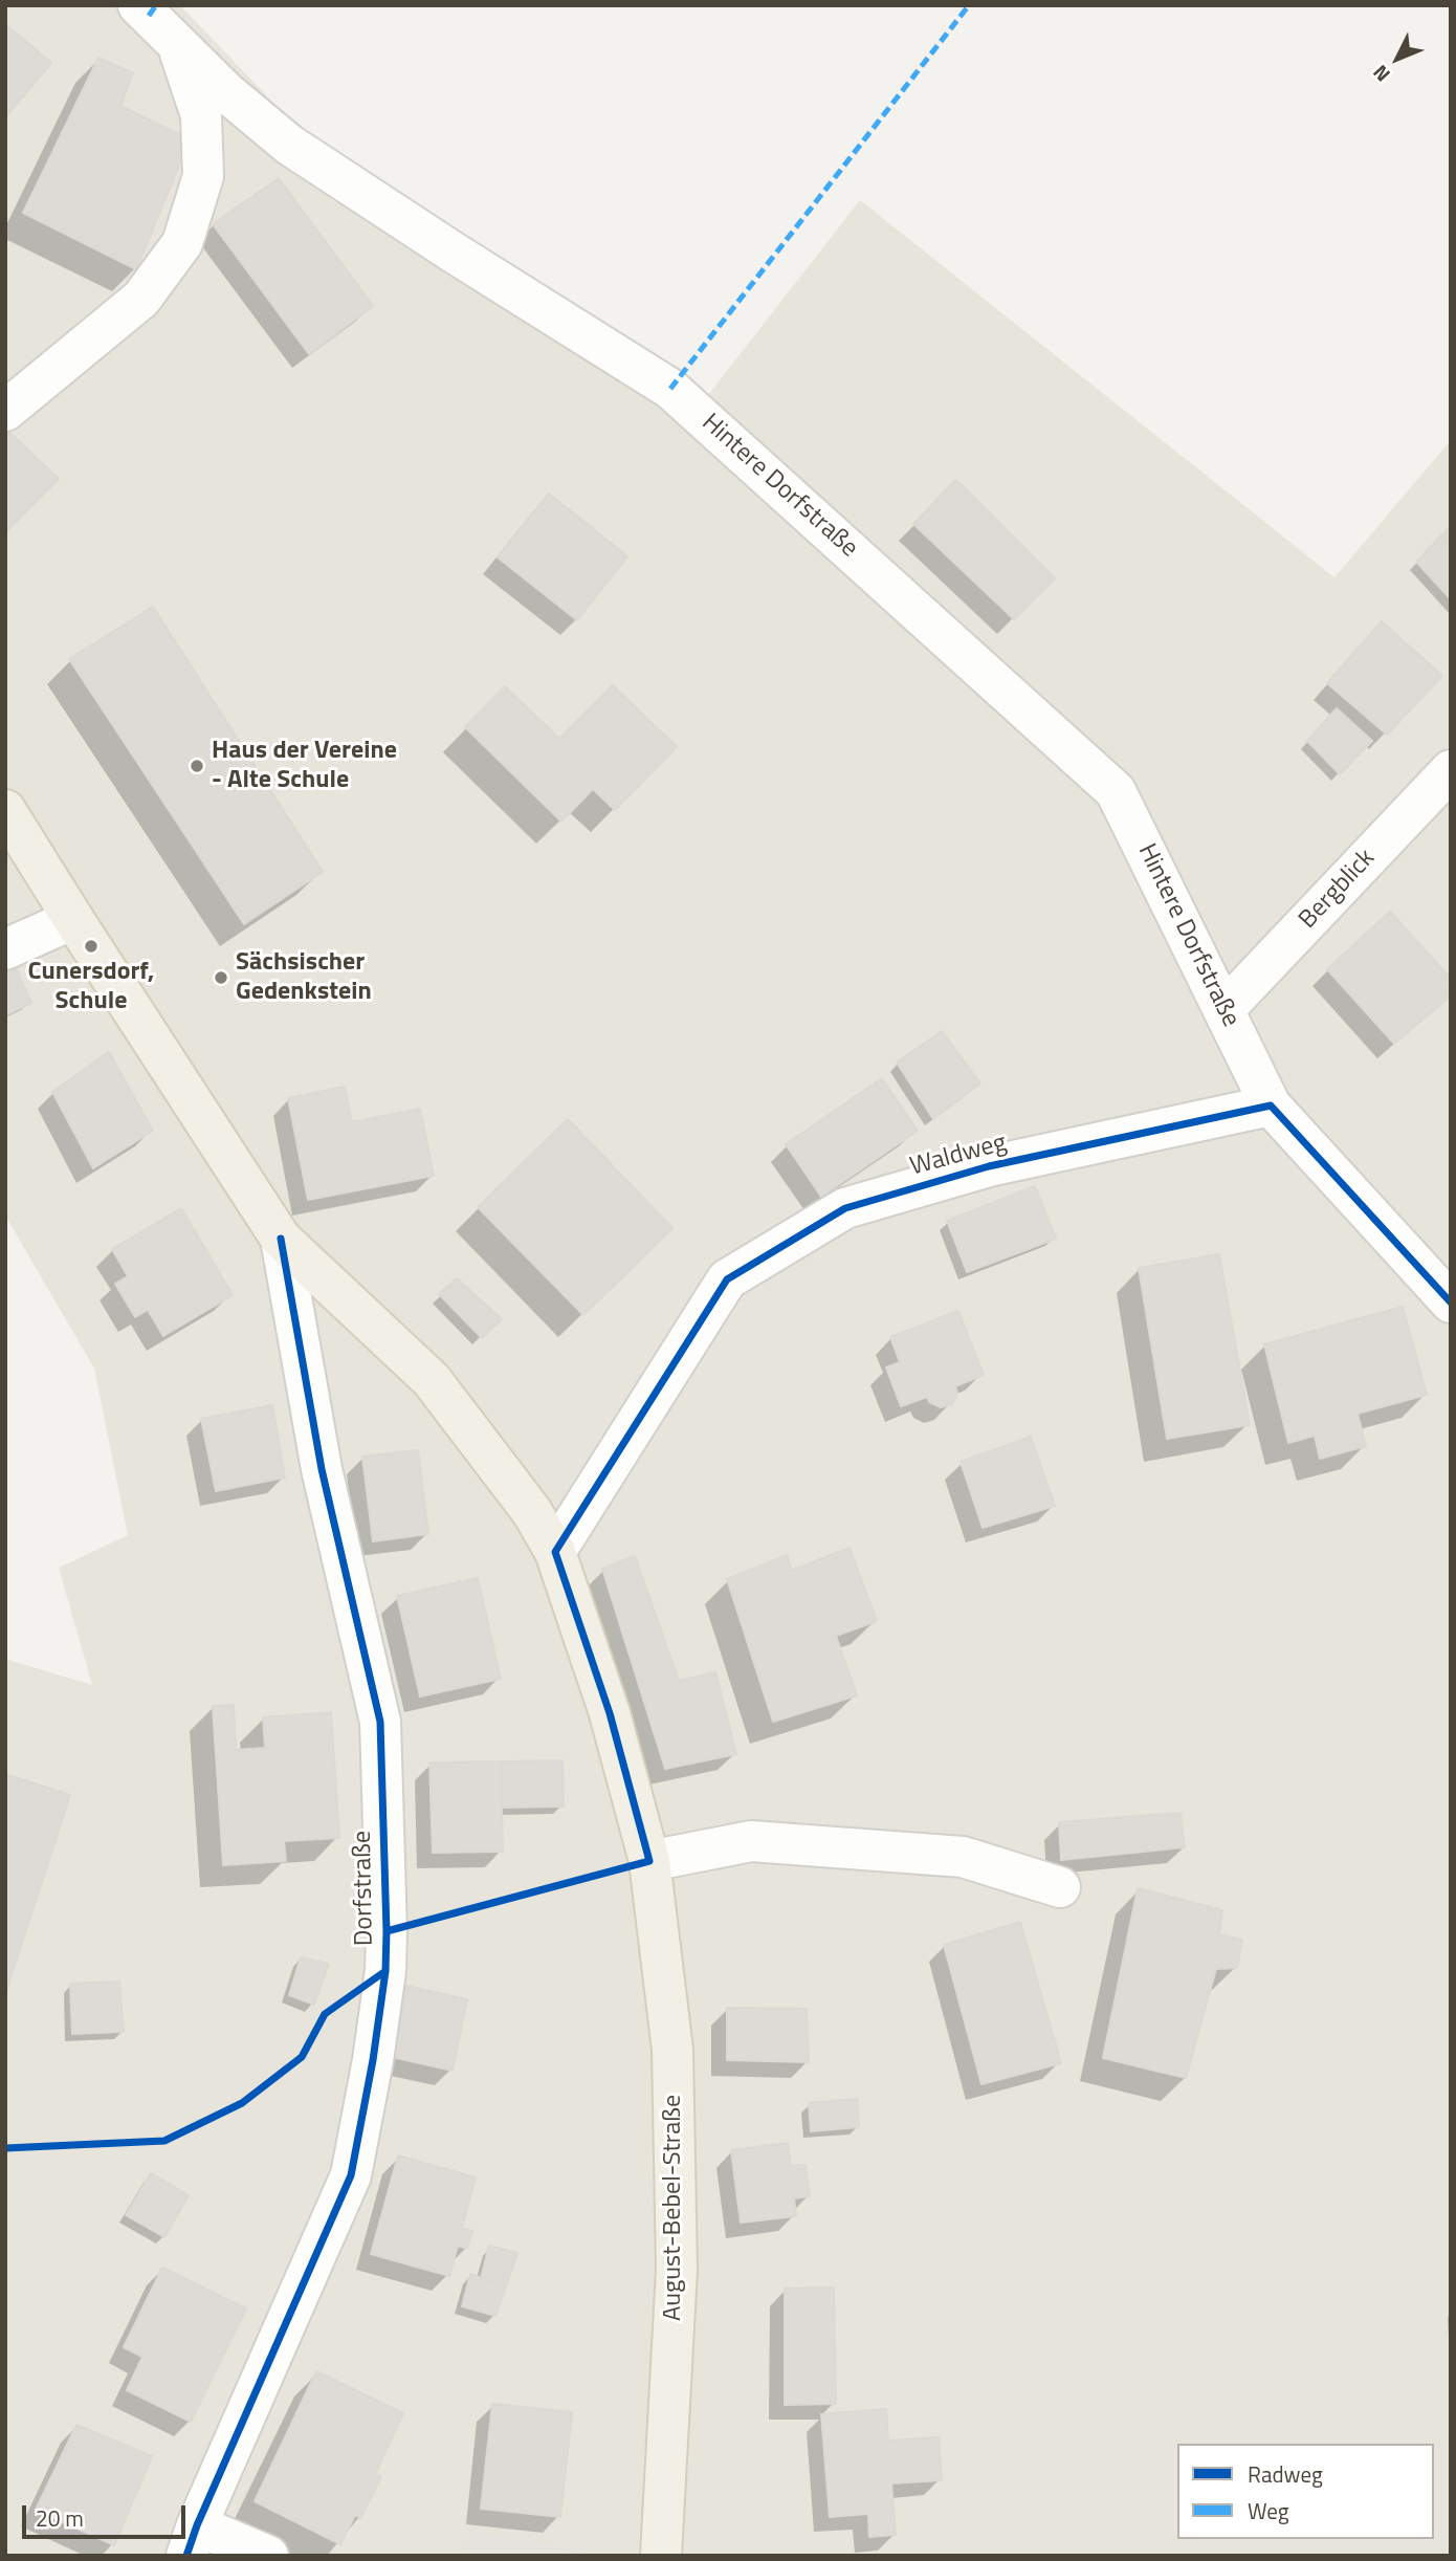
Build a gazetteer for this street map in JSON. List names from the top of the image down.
{
  "streets": {
    "main road": ["August-Bebel-Straße"],
    "street": [
      "Hintere Dorfstraße",
      "Bergblick",
      "Waldweg",
      "Dorfstraße"
    ]
  },
  "crossings": [
    ["Hintere Dorfstraße", "Bergblick"],
    ["Hintere Dorfstraße", "Waldweg"],
    ["Waldweg", "August-Bebel-Straße"],
    ["Dorfstraße", "August-Bebel-Straße"]
  ],
  "places": ["Haus der Vereine - Alte Schule", "Cunersdorf, Schule", "Sächsischer Gedenkstein"],
  "legend": ["Radweg", "Weg"],
  "scale_bar": "20 m",
  "north": "bottom left"
}
